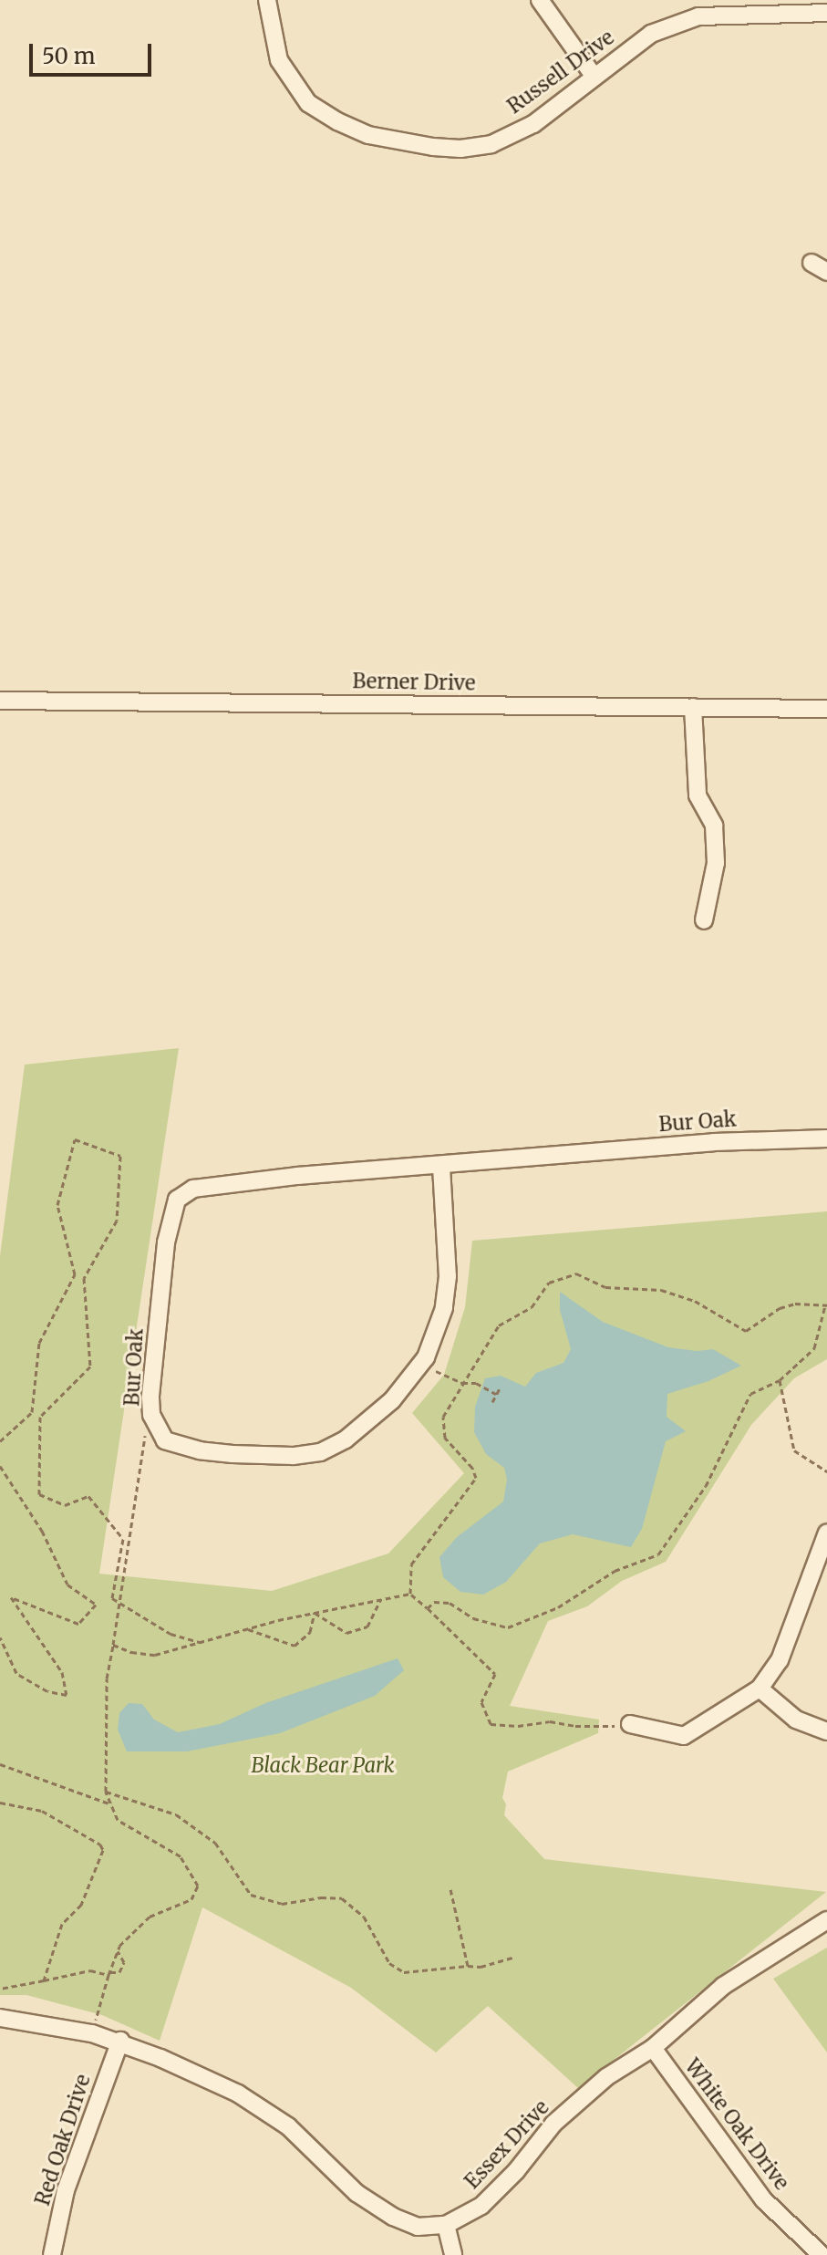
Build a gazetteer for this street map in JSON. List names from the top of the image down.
{
  "streets": {
    "street": [
      "Russell Drive",
      "Berner Drive",
      "Bur Oak",
      "White Oak Drive",
      "Red Oak Drive",
      "Essex Drive"
    ]
  },
  "crossings": [
    ["White Oak Drive", "Essex Drive"]
  ],
  "parks": ["Black Bear Park"],
  "scale_bar": "50 m"
}
